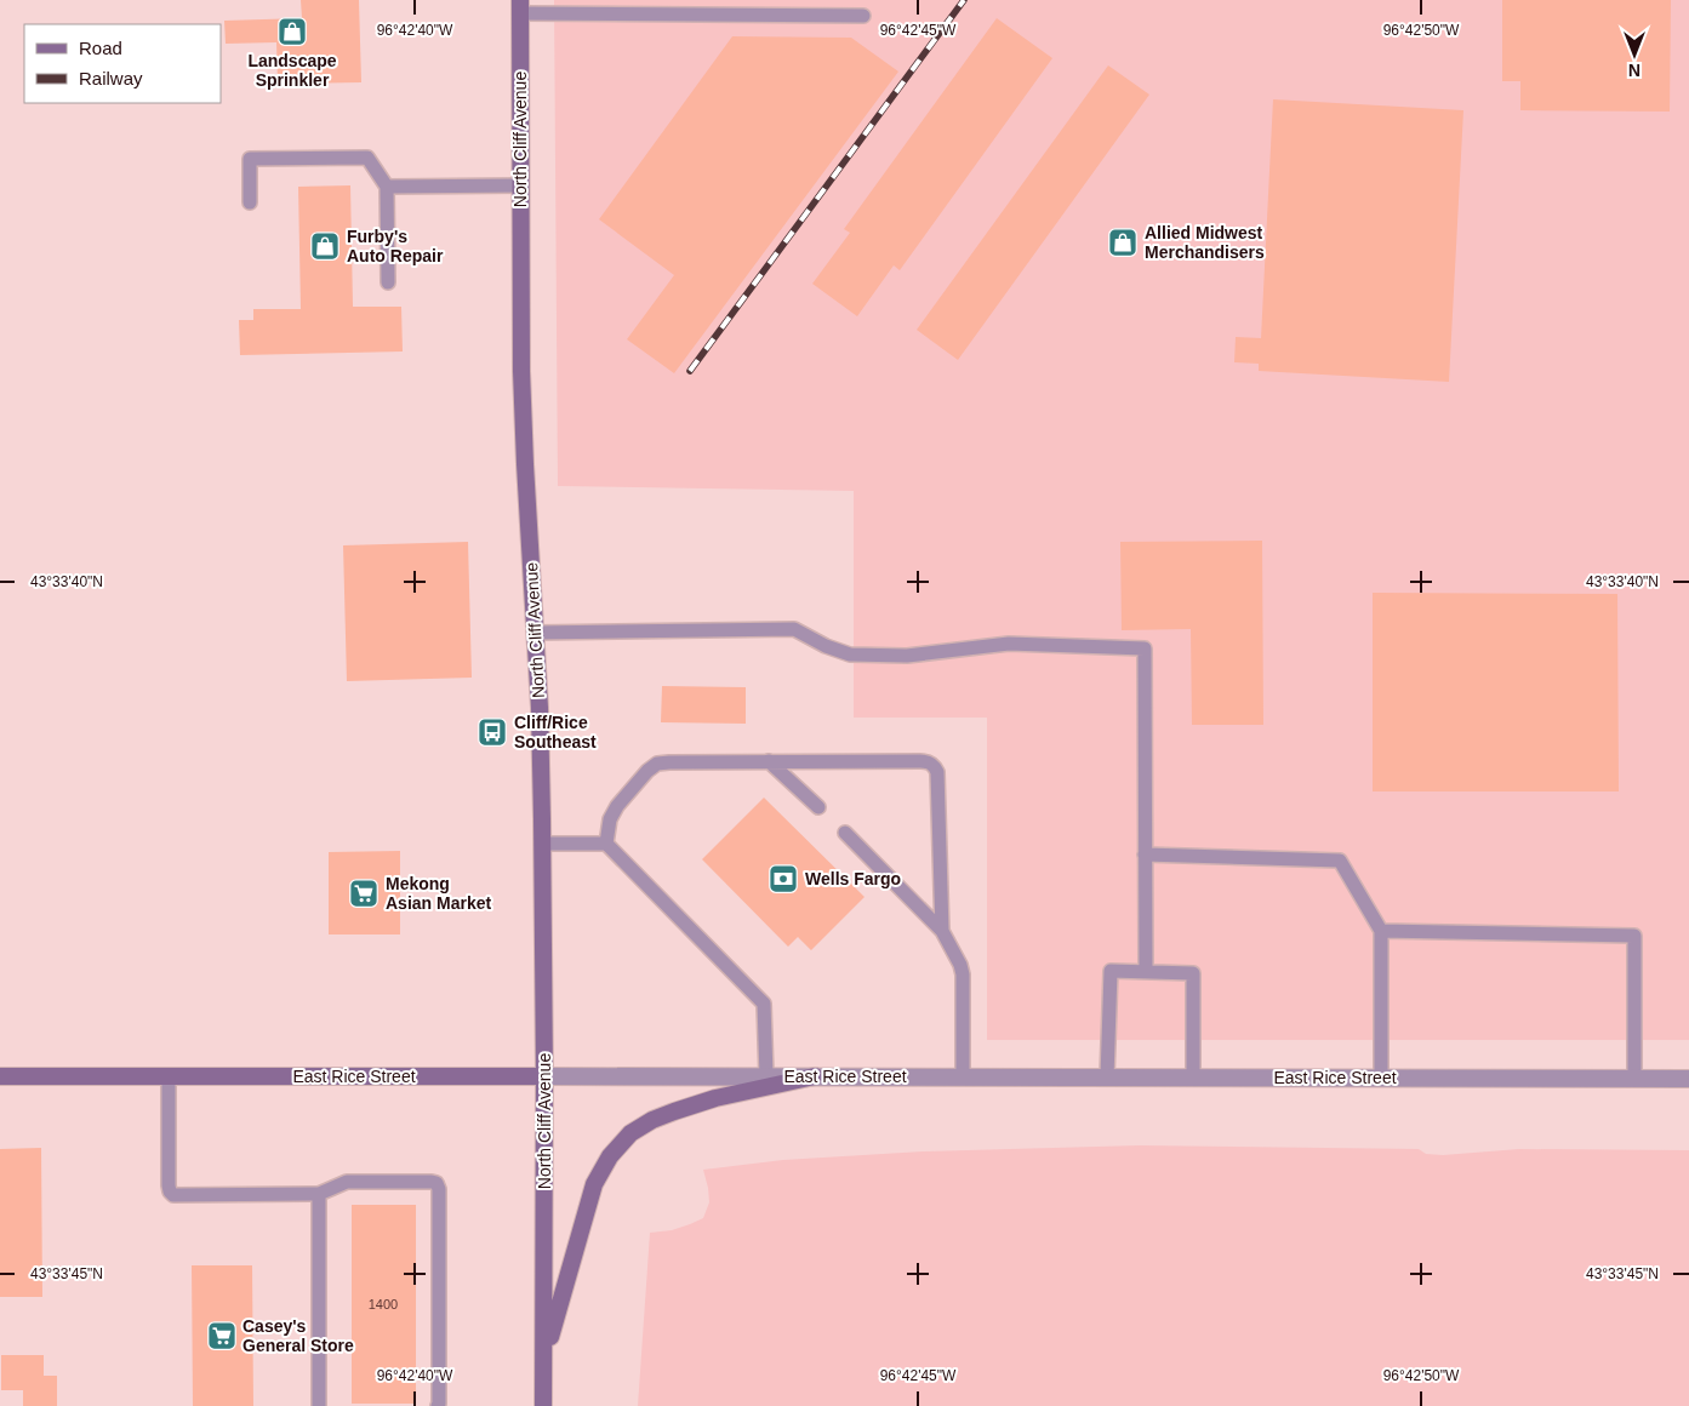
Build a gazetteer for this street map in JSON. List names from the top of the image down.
{
  "streets": {
    "main road": ["North Cliff Avenue", "East Rice Street"]
  },
  "crossings": [
    ["North Cliff Avenue", "East Rice Street"]
  ],
  "places": {
    "shop": ["Landscape Sprinkler", "Allied Midwest Merchandisers", "Furby's Auto Repair"],
    "bus stop": ["Cliff/Rice Southeast"],
    "bank": ["Wells Fargo"],
    "supermarket": ["Mekong Asian Market", "Casey's General Store"]
  },
  "house_numbers": ["1400"],
  "legend": ["Road", "Railway"],
  "north": "bottom",
  "coordinates": [
    "96°42'40\"W",
    "96°42'45\"W",
    "96°42'50\"W",
    "43°33'40\"N",
    "43°33'45\"N"
  ]
}
